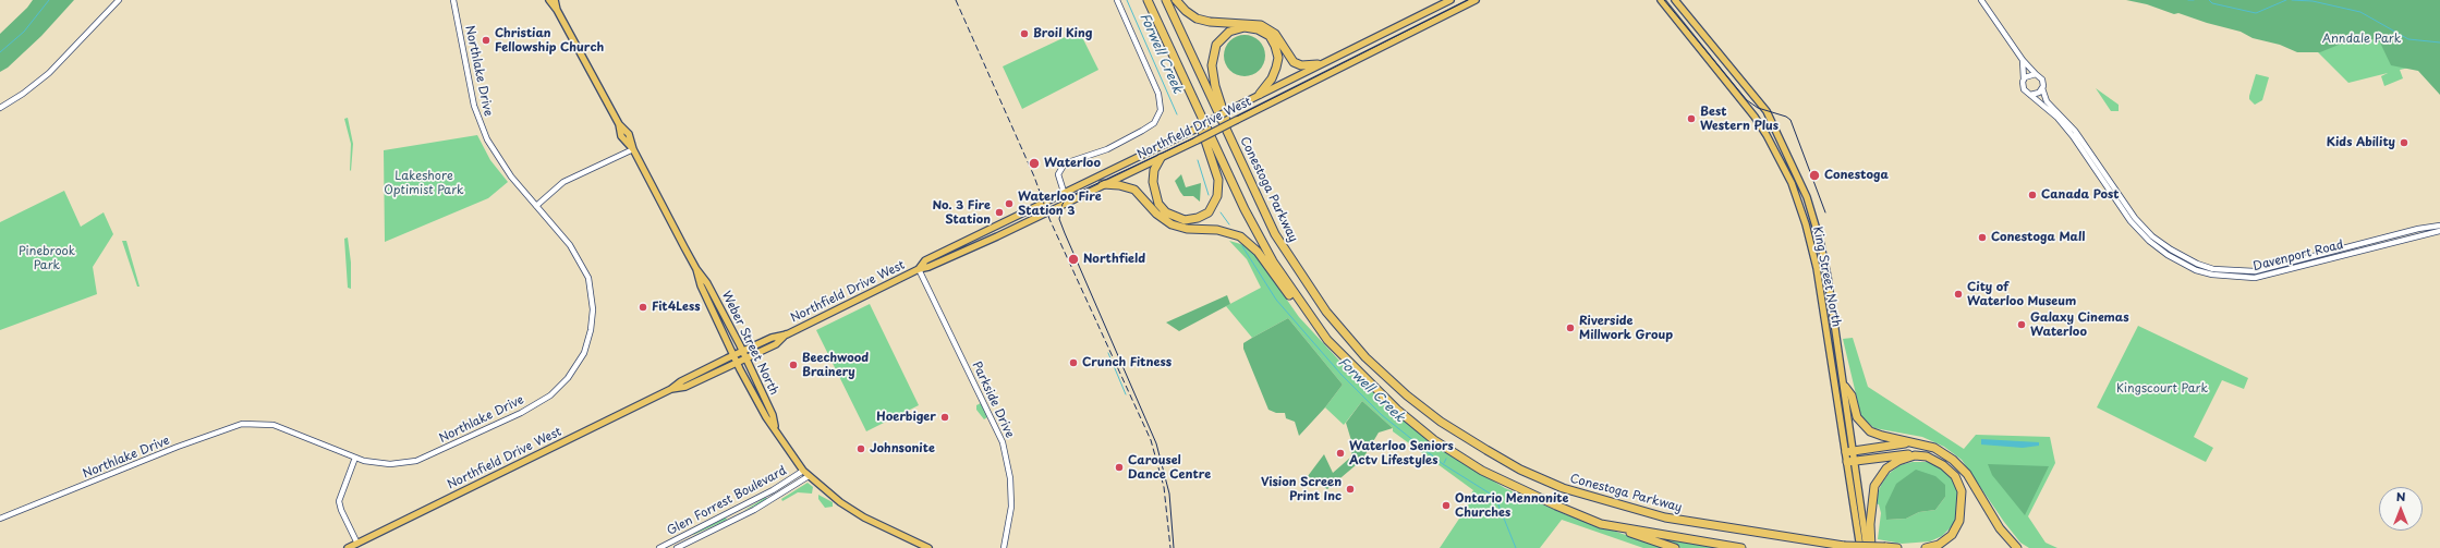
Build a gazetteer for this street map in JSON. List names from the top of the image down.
{
  "streets": {
    "highway": ["Conestoga Parkway"],
    "main road": ["Northfield Drive West", "King Street North", "Weber Street North"],
    "street": [
      "Northlake Drive",
      "Davenport Road",
      "Parkside Drive",
      "Glen Forrest Boulevard"
    ]
  },
  "crossings": [
    ["Northfield Drive West", "Weber Street North"],
    ["Northfield Drive West", "Parkside Drive"],
    ["Conestoga Parkway", "King Street North"],
    ["Weber Street North", "Glen Forrest Boulevard"]
  ],
  "water": ["Forwell Creek"],
  "parks": [
    "Anndale Park",
    "Lakeshore Optimist Park",
    "Pinebrook Park",
    "Kingscourt Park"
  ],
  "places": [
    "Broil King",
    "Christian Fellowship Church",
    "Best Western Plus",
    "Kids Ability",
    "Waterloo",
    "Conestoga",
    "Canada Post",
    "Waterloo Fire Station 3",
    "No. 3 Fire Station",
    "Conestoga Mall",
    "Northfield",
    "City of Waterloo Museum",
    "Fit4Less",
    "Galaxy Cinemas Waterloo",
    "Riverside Millwork Group",
    "Crunch Fitness",
    "Beechwood Brainery",
    "Hoerbiger",
    "Johnsonite",
    "Waterloo Seniors Actv Lifestyles",
    "Carousel Dance Centre",
    "Vision Screen Print Inc",
    "Ontario Mennonite Churches"
  ],
  "north": "top"
}
